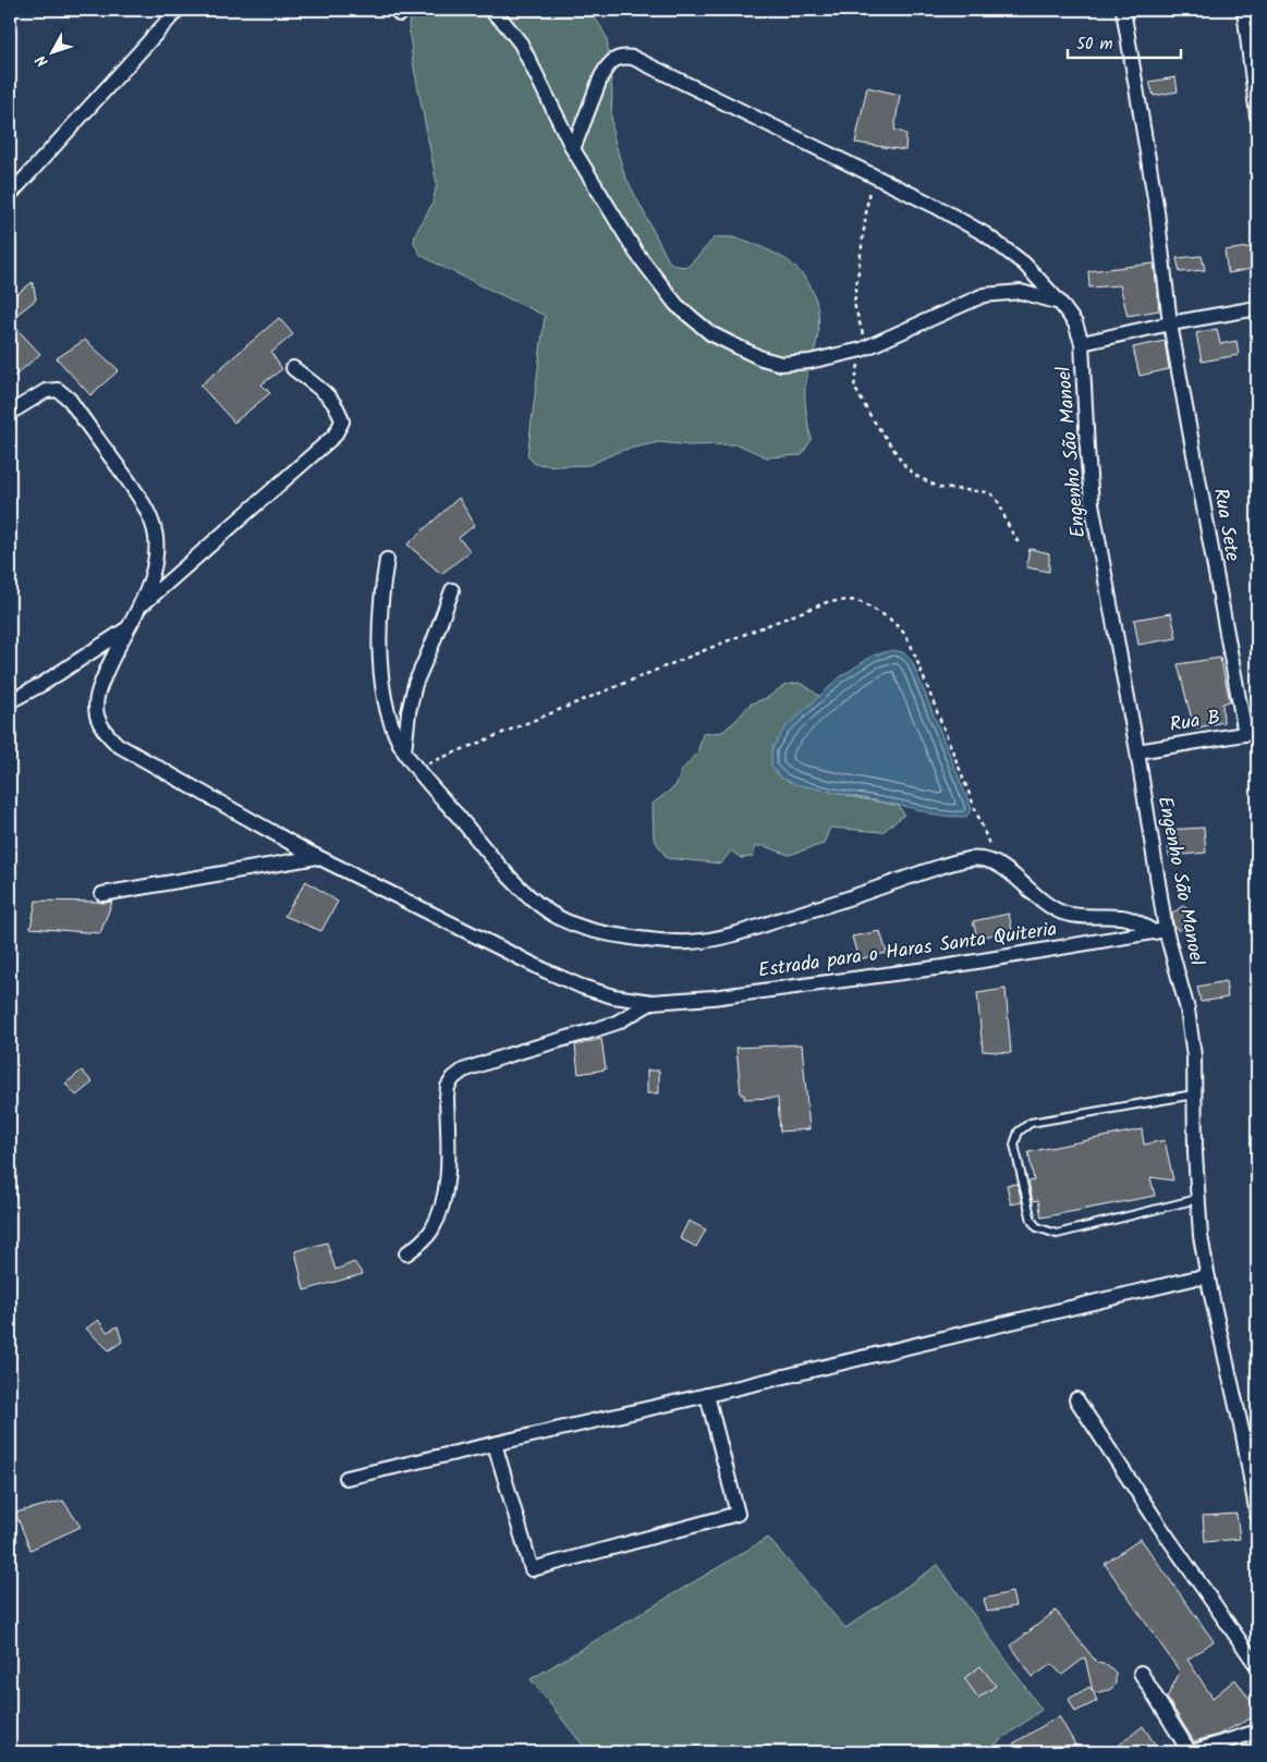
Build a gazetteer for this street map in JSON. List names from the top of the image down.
{
  "streets": {
    "street": [
      "Engenho São Manoel",
      "Rua Sete",
      "Rua B",
      "Estrada para o Haras Santa Quiteria"
    ]
  },
  "crossings": [
    ["Engenho São Manoel", "Rua Sete"],
    ["Engenho São Manoel", "Rua B"],
    ["Engenho São Manoel", "Estrada para o Haras Santa Quiteria"],
    ["Rua Sete", "Rua B"]
  ],
  "scale_bar": "50 m",
  "north": "bottom left"
}
